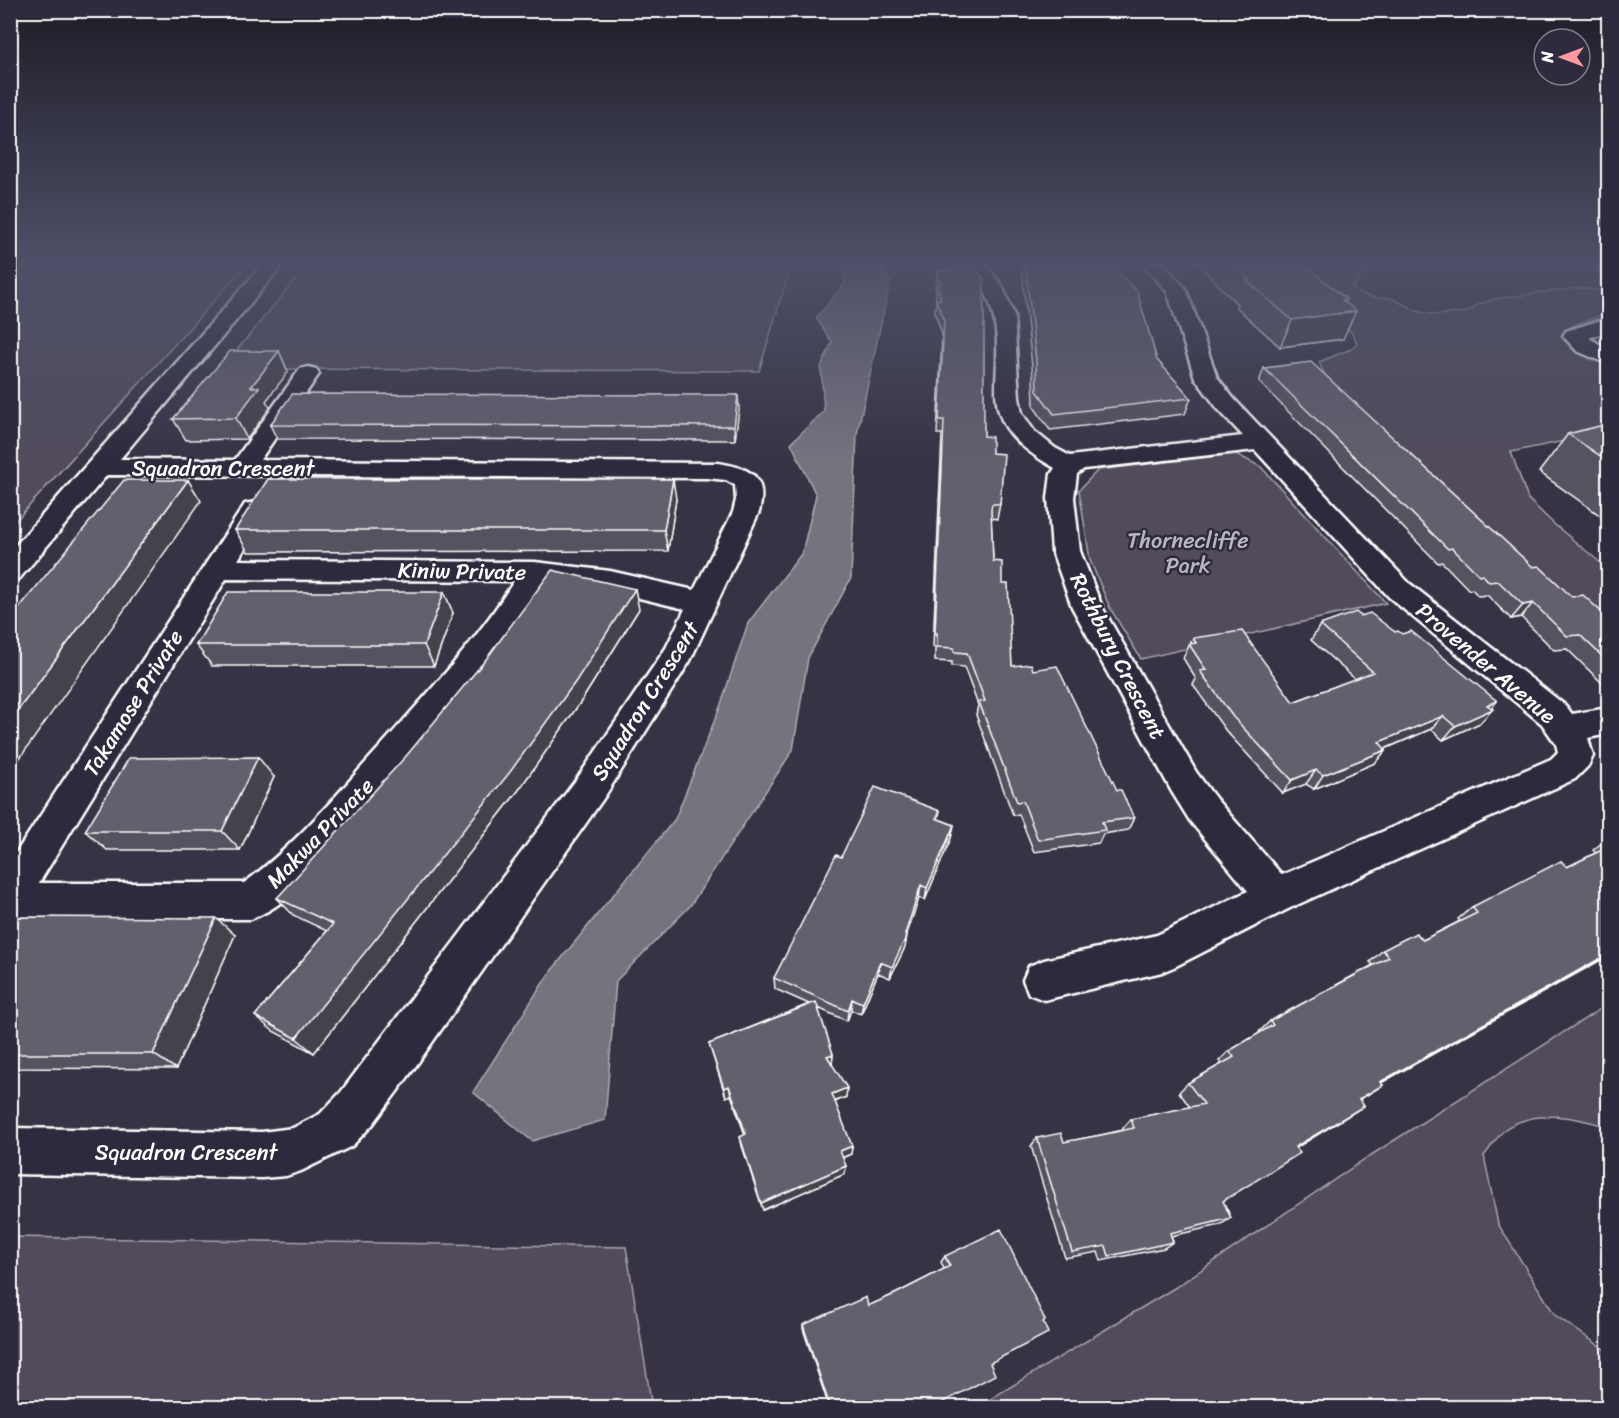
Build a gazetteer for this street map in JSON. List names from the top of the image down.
{
  "streets": {
    "street": [
      "Squadron Crescent",
      "Kiniw Private",
      "Rothbury Crescent",
      "Provender Avenue",
      "Takamose Private",
      "Makwa Private"
    ]
  },
  "crossings": [
    ["Squadron Crescent", "Kiniw Private"],
    ["Kiniw Private", "Takamose Private"],
    ["Kiniw Private", "Makwa Private"],
    ["Rothbury Crescent", "Provender Avenue"]
  ],
  "parks": ["Thornecliffe Park"],
  "north": "left"
}
